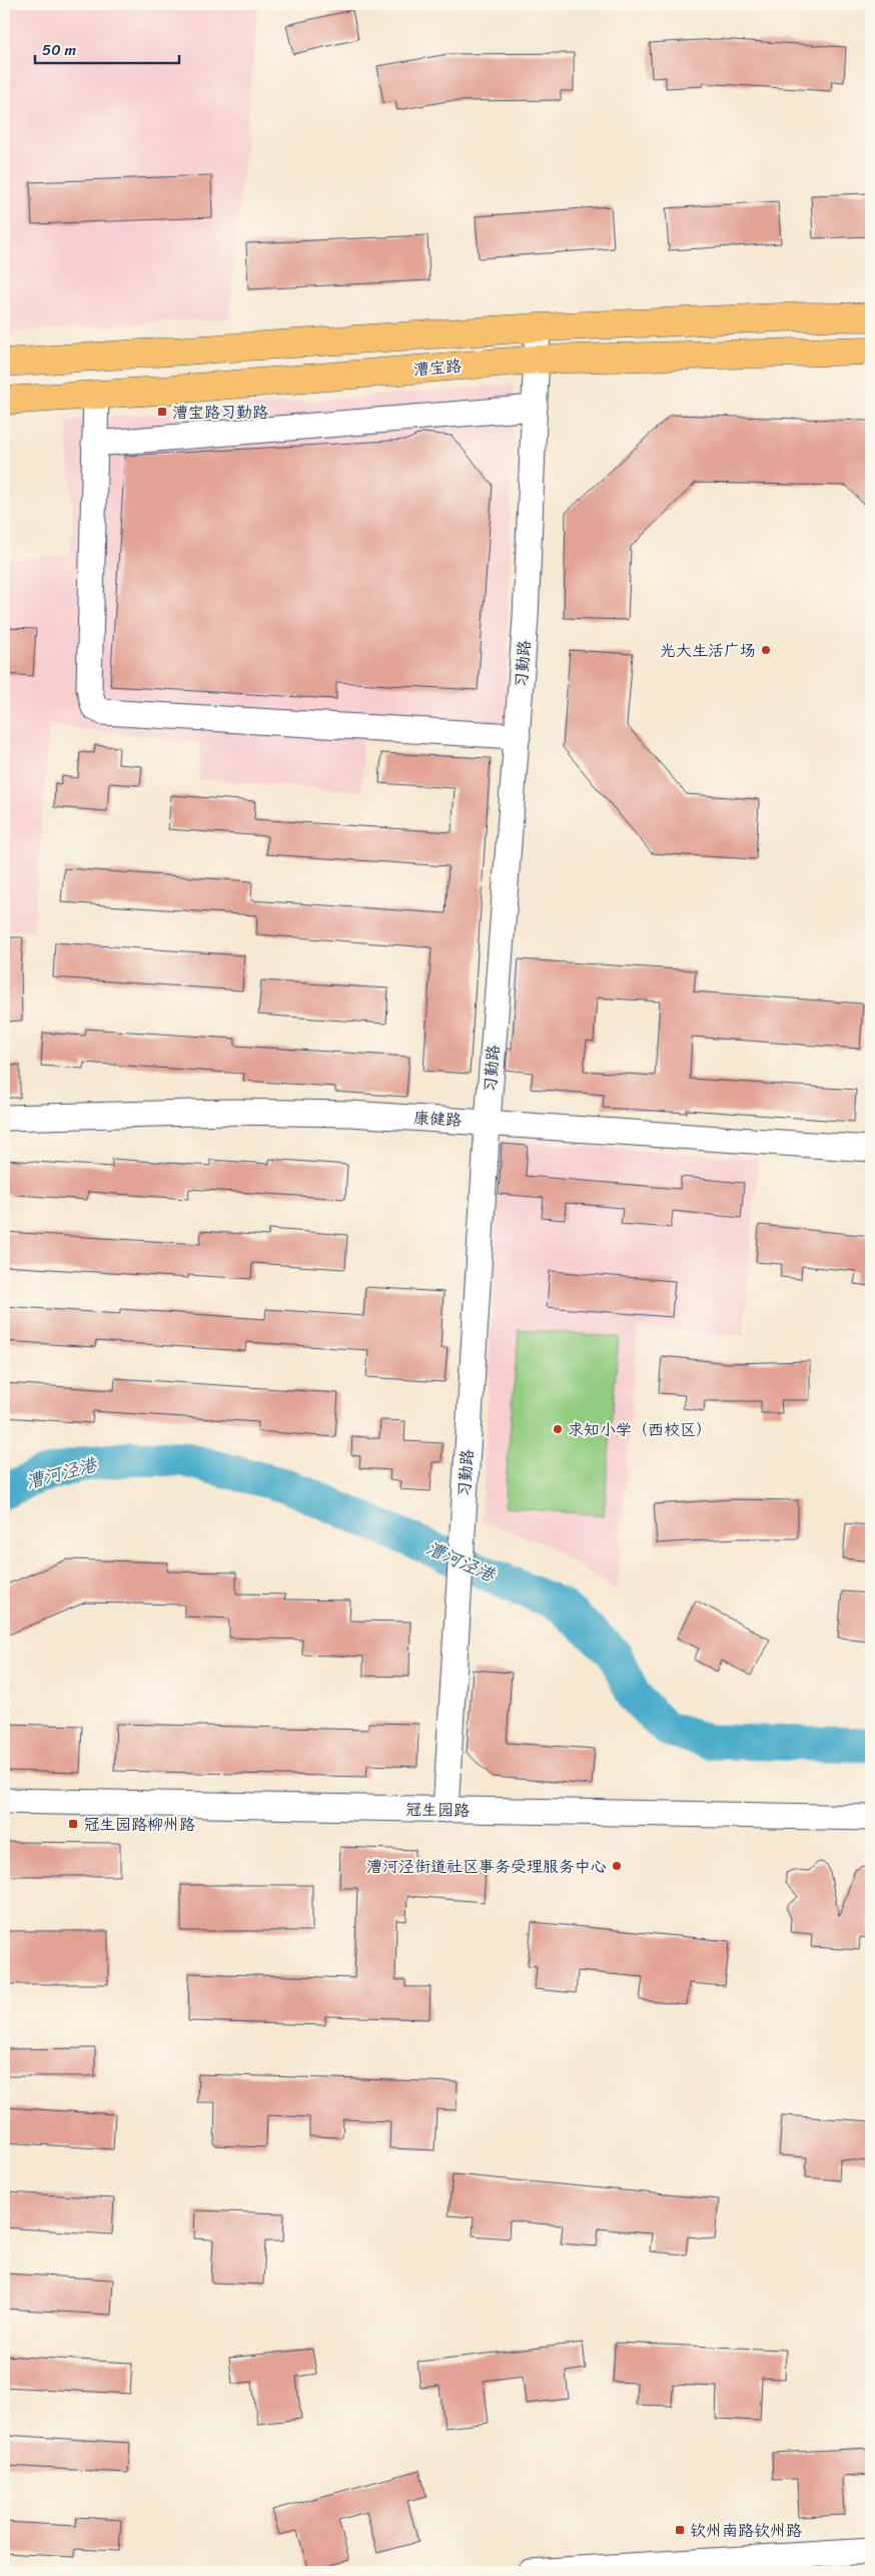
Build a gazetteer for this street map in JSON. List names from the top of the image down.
{
  "streets": {
    "main road": ["漕宝路"],
    "street": ["习勤路", "康健路", "冠生园路"]
  },
  "crossings": [
    ["漕宝路", "习勤路"],
    ["习勤路", "康健路"],
    ["习勤路", "冠生园路"]
  ],
  "water": ["漕河泾港"],
  "places": {
    "transit": ["漕宝路习勤路", "冠生园路柳州路", "钦州南路钦州路"],
    "other": ["光大生活广场", "求知小学（西校区）", "漕河泾街道社区事务受理服务中心"]
  },
  "scale_bar": "50 m"
}
